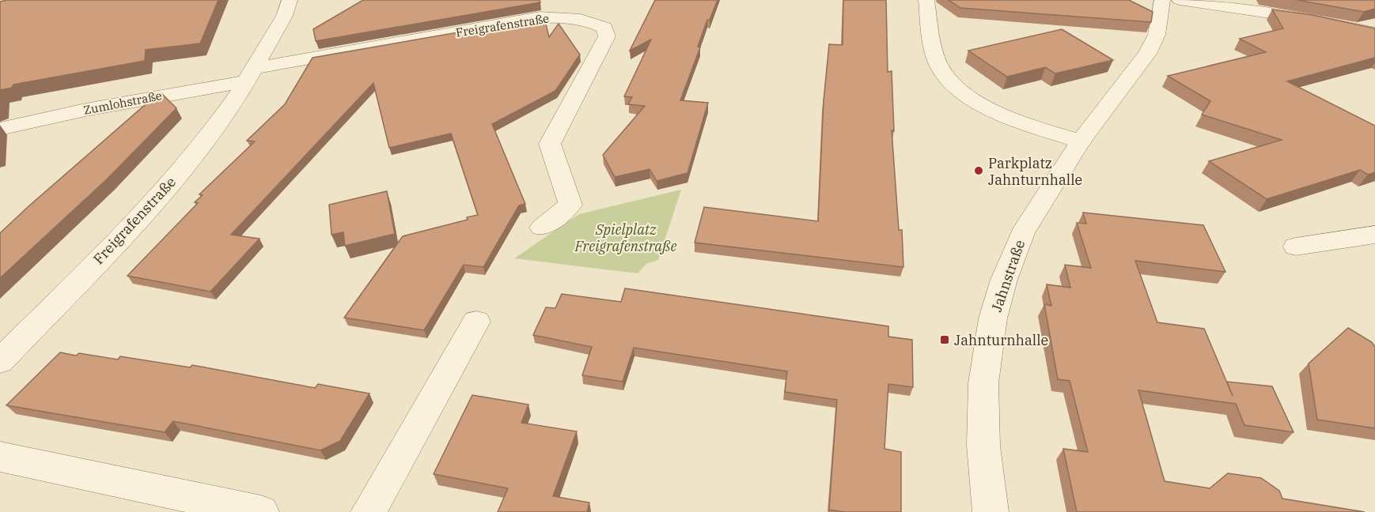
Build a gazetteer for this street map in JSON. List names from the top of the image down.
{
  "streets": {
    "street": ["Freigrafenstraße", "Zumlohstraße", "Jahnstraße"]
  },
  "crossings": [
    ["Freigrafenstraße", "Zumlohstraße"]
  ],
  "parks": ["Spielplatz Freigrafenstraße"],
  "places": {
    "other": ["Parkplatz Jahnturnhalle"],
    "transit": ["Jahnturnhalle"]
  }
}
